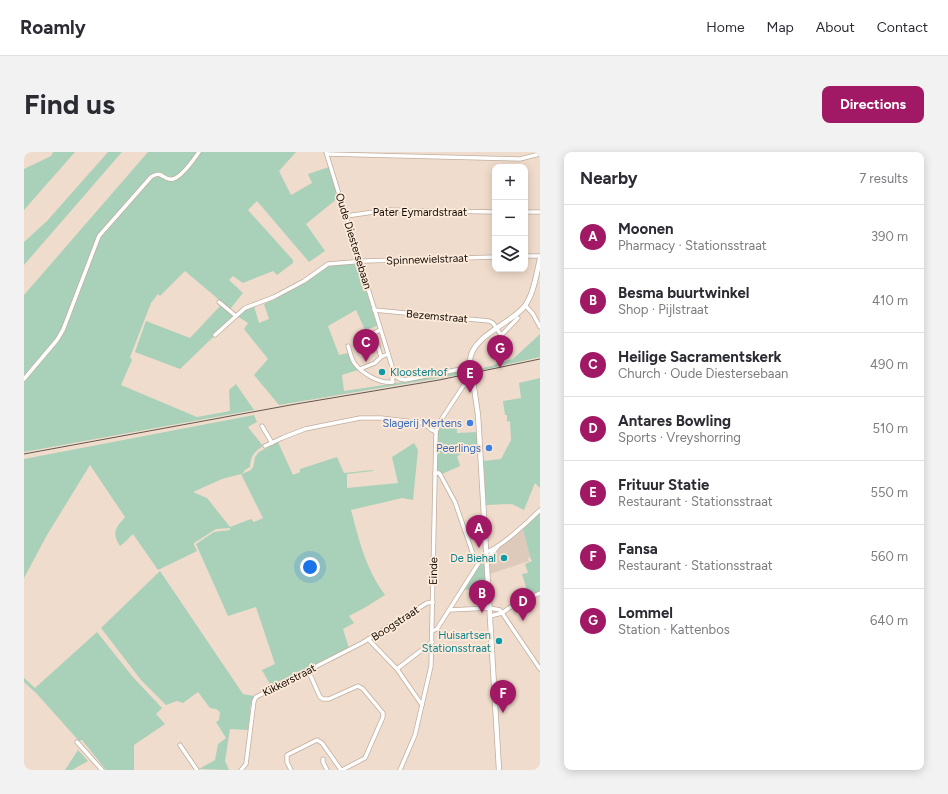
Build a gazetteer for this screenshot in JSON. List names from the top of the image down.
{
  "streets": {
    "street": [
      "Pater Eymardstraat",
      "Oude Diestersebaan",
      "Spinnewielstraat",
      "Bezemstraat",
      "Einde",
      "Boogstraat",
      "Kikkerstraat"
    ]
  },
  "crossings": [
    ["Pater Eymardstraat", "Oude Diestersebaan"],
    ["Oude Diestersebaan", "Spinnewielstraat"],
    ["Oude Diestersebaan", "Bezemstraat"],
    ["Einde", "Boogstraat"],
    ["Boogstraat", "Kikkerstraat"]
  ],
  "places": [
    "Kloosterhof",
    "Slagerij Mertens",
    "Peerlings",
    "De Biehal",
    "Huisartsen Stationsstraat"
  ],
  "page": {
    "header": "Roamly",
    "nav": [
      "Home",
      "Map",
      "About",
      "Contact"
    ],
    "buttons": "Directions",
    "title": "Find us",
    "heading": ["Nearby", "7 results"],
    "map_buttons": ["+", "−"],
    "list": [
      {
        "mark": "A",
        "name": "Moonen",
        "note": "Pharmacy · Stationsstraat",
        "value": "390 m"
      },
      {
        "mark": "B",
        "name": "Besma buurtwinkel",
        "note": "Shop · Pijlstraat",
        "value": "410 m"
      },
      {
        "mark": "C",
        "name": "Heilige Sacramentskerk",
        "note": "Church · Oude Diestersebaan",
        "value": "490 m"
      },
      {
        "mark": "D",
        "name": "Antares Bowling",
        "note": "Sports · Vreyshorring",
        "value": "510 m"
      },
      {
        "mark": "E",
        "name": "Frituur Statie",
        "note": "Restaurant · Stationsstraat",
        "value": "550 m"
      },
      {
        "mark": "F",
        "name": "Fansa",
        "note": "Restaurant · Stationsstraat",
        "value": "560 m"
      },
      {
        "mark": "G",
        "name": "Lommel",
        "note": "Station · Kattenbos",
        "value": "640 m"
      }
    ],
    "pins": [
      "C",
      "G",
      "E",
      "A",
      "B",
      "D",
      "F"
    ]
  }
}
